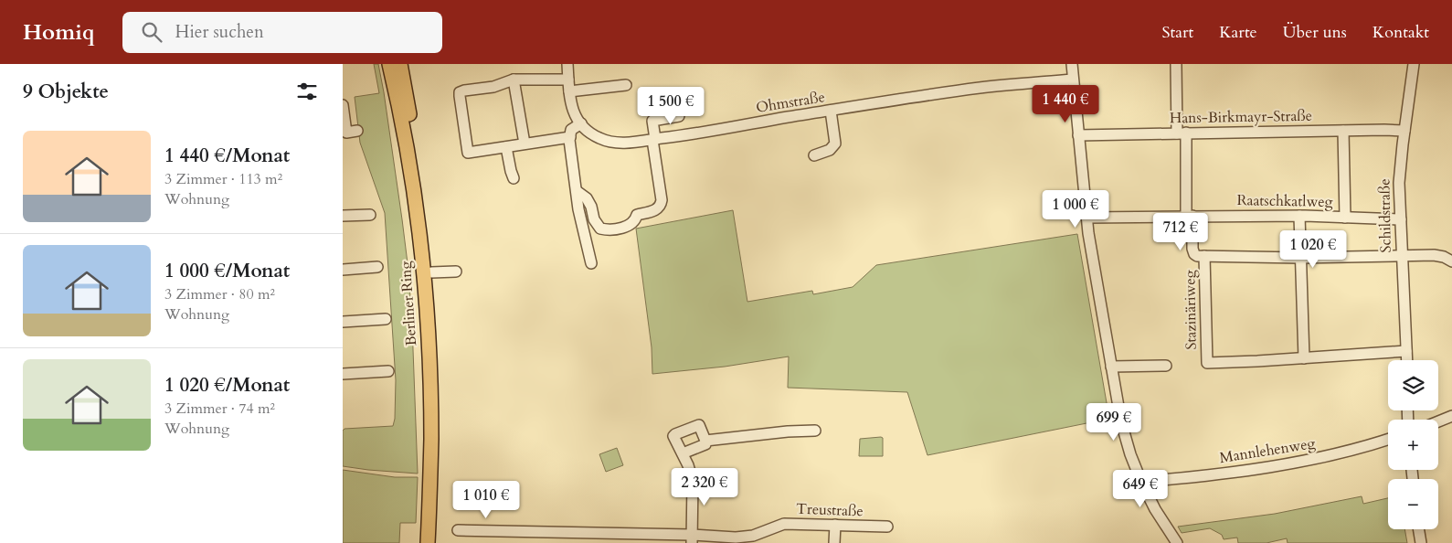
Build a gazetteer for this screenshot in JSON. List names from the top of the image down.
{
  "streets": {
    "main road": ["Berliner Ring"],
    "street": [
      "Ohmstraße",
      "Hans-Birkmayr-Straße",
      "Raatschkatlweg",
      "Schildstraße",
      "Stazinäriweg",
      "Mannlehenweg",
      "Treustraße"
    ]
  },
  "crossings": [
    ["Hans-Birkmayr-Straße", "Schildstraße"],
    ["Raatschkatlweg", "Schildstraße"]
  ],
  "page": {
    "header": "Homiq",
    "search": "Hier suchen",
    "nav": [
      "Start",
      "Karte",
      "Über uns",
      "Kontakt"
    ],
    "heading": "9 Objekte",
    "price": [
      "1 440 €",
      "1 500 €",
      "1 000 €",
      "712 €",
      "1 020 €",
      "699 €",
      "2 320 €",
      "649 €",
      "1 010 €"
    ],
    "list": [
      {
        "name": "1 440 €/Monat",
        "note": "3 Zimmer · 113 m² · Wohnung"
      },
      {
        "name": "1 000 €/Monat",
        "note": "3 Zimmer · 80 m² · Wohnung"
      },
      {
        "name": "1 020 €/Monat",
        "note": "3 Zimmer · 74 m² · Wohnung"
      }
    ],
    "map_buttons": ["+", "−"]
  }
}
